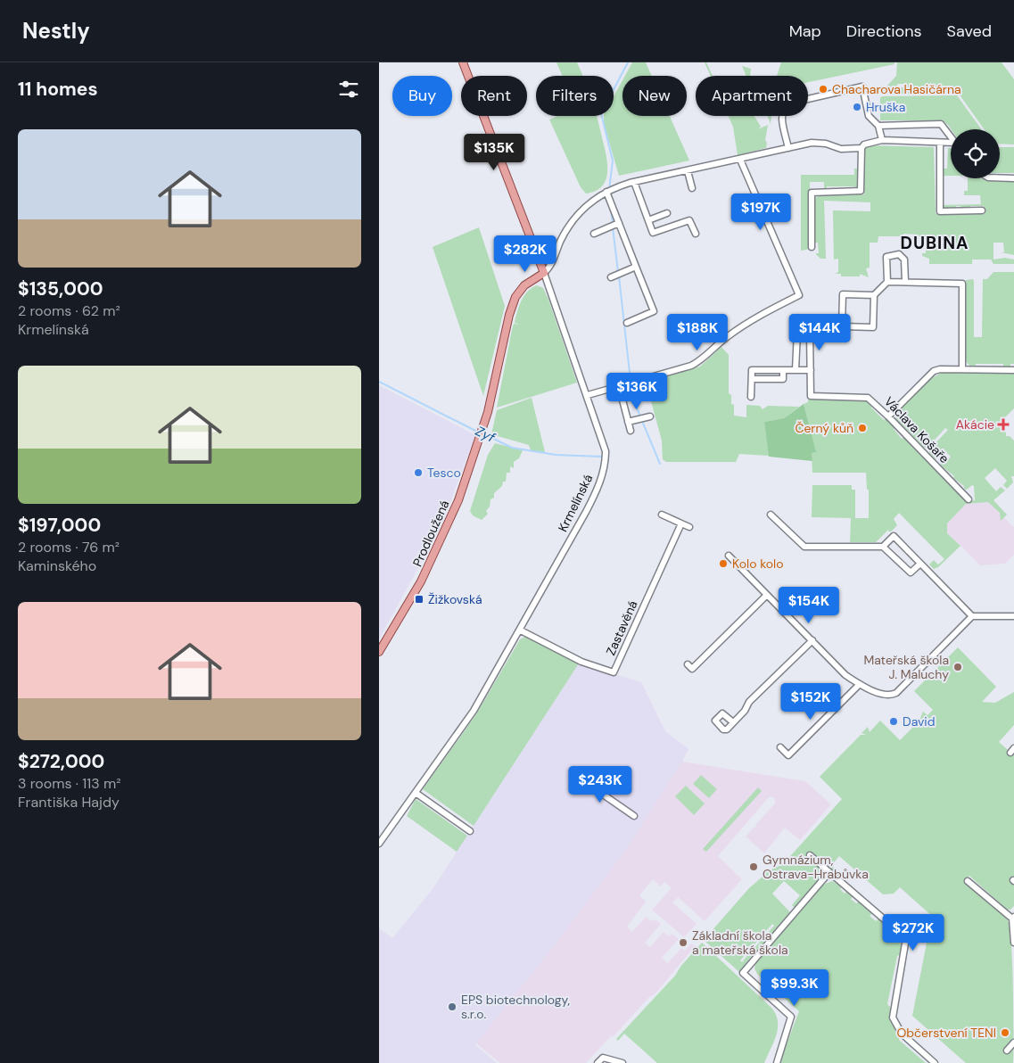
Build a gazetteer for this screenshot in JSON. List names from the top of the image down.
{
  "streets": {
    "main road": ["Krmelínská", "Prodloužená"],
    "street": ["Václava Košaře", "Zastavěná"]
  },
  "crossings": [
    ["Krmelínská", "Prodloužená"],
    ["Krmelínská", "Zastavěná"]
  ],
  "districts": ["DUBINA"],
  "water": ["Zyf"],
  "places": {
    "other": [
      "Chacharova Hasičárna",
      "Hruška",
      "Černý kůň",
      "Tesco",
      "Kolo kolo",
      "Mateřská škola J. Maluchy",
      "David",
      "Gymnázium, Ostrava-Hrabůvka",
      "Základní škola a mateřská škola",
      "EPS biotechnology, s.r.o.",
      "Občerstvení TENI"
    ],
    "health": ["Akácie"],
    "transit": ["Žižkovská"]
  },
  "page": {
    "header": "Nestly",
    "nav": ["Map", "Directions", "Saved"],
    "heading": "11 homes",
    "chip": [
      "Buy",
      "Rent",
      "Filters",
      "New",
      "Apartment"
    ],
    "list": [
      {
        "name": "$135,000",
        "note": "2 rooms · 62 m² · Krmelínská"
      },
      {
        "name": "$197,000",
        "note": "2 rooms · 76 m² · Kaminského"
      },
      {
        "name": "$272,000",
        "note": "3 rooms · 113 m² · Františka Hajdy"
      }
    ],
    "price": [
      "$135K",
      "$197K",
      "$282K",
      "$188K",
      "$144K",
      "$136K",
      "$154K",
      "$152K",
      "$243K",
      "$272K",
      "$99.3K"
    ]
  }
}
